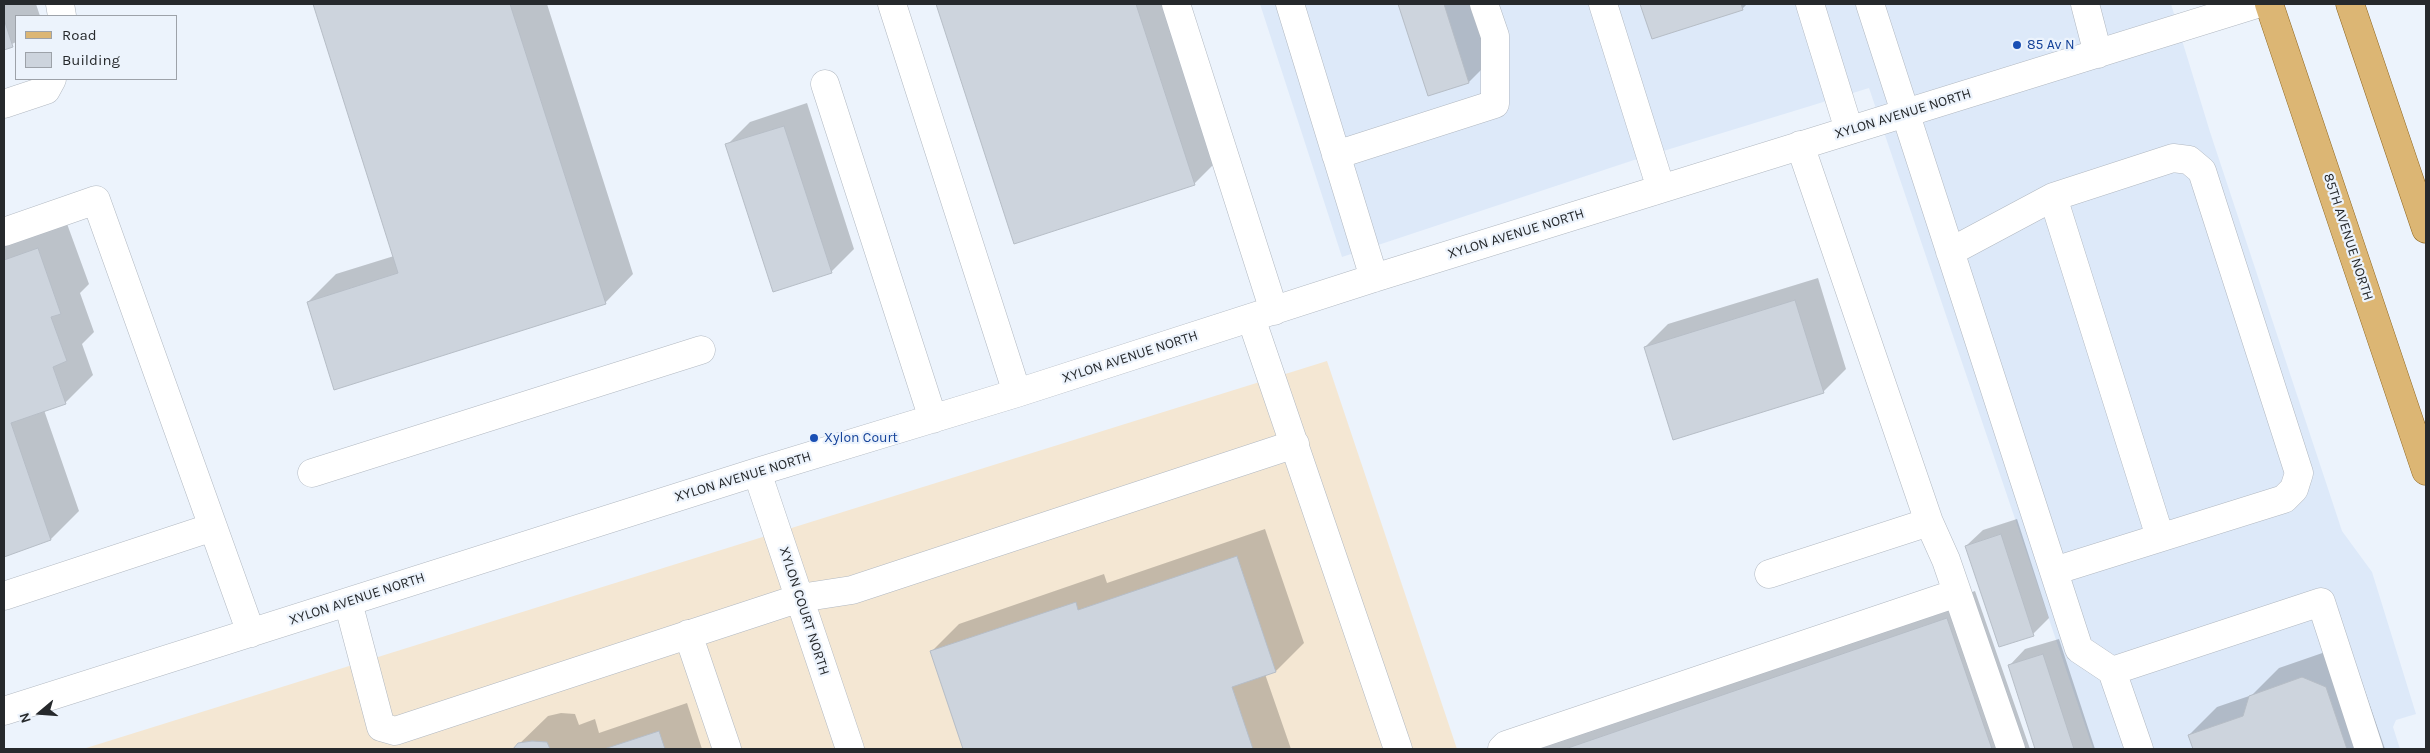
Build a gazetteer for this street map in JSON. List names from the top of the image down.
{
  "streets": {
    "main road": ["85TH AVENUE NORTH"],
    "street": ["XYLON AVENUE NORTH", "XYLON COURT NORTH"]
  },
  "crossings": [
    ["XYLON AVENUE NORTH", "XYLON COURT NORTH"]
  ],
  "places": ["85 Av N", "Xylon Court"],
  "legend": ["Road", "Building"],
  "north": "left"
}
